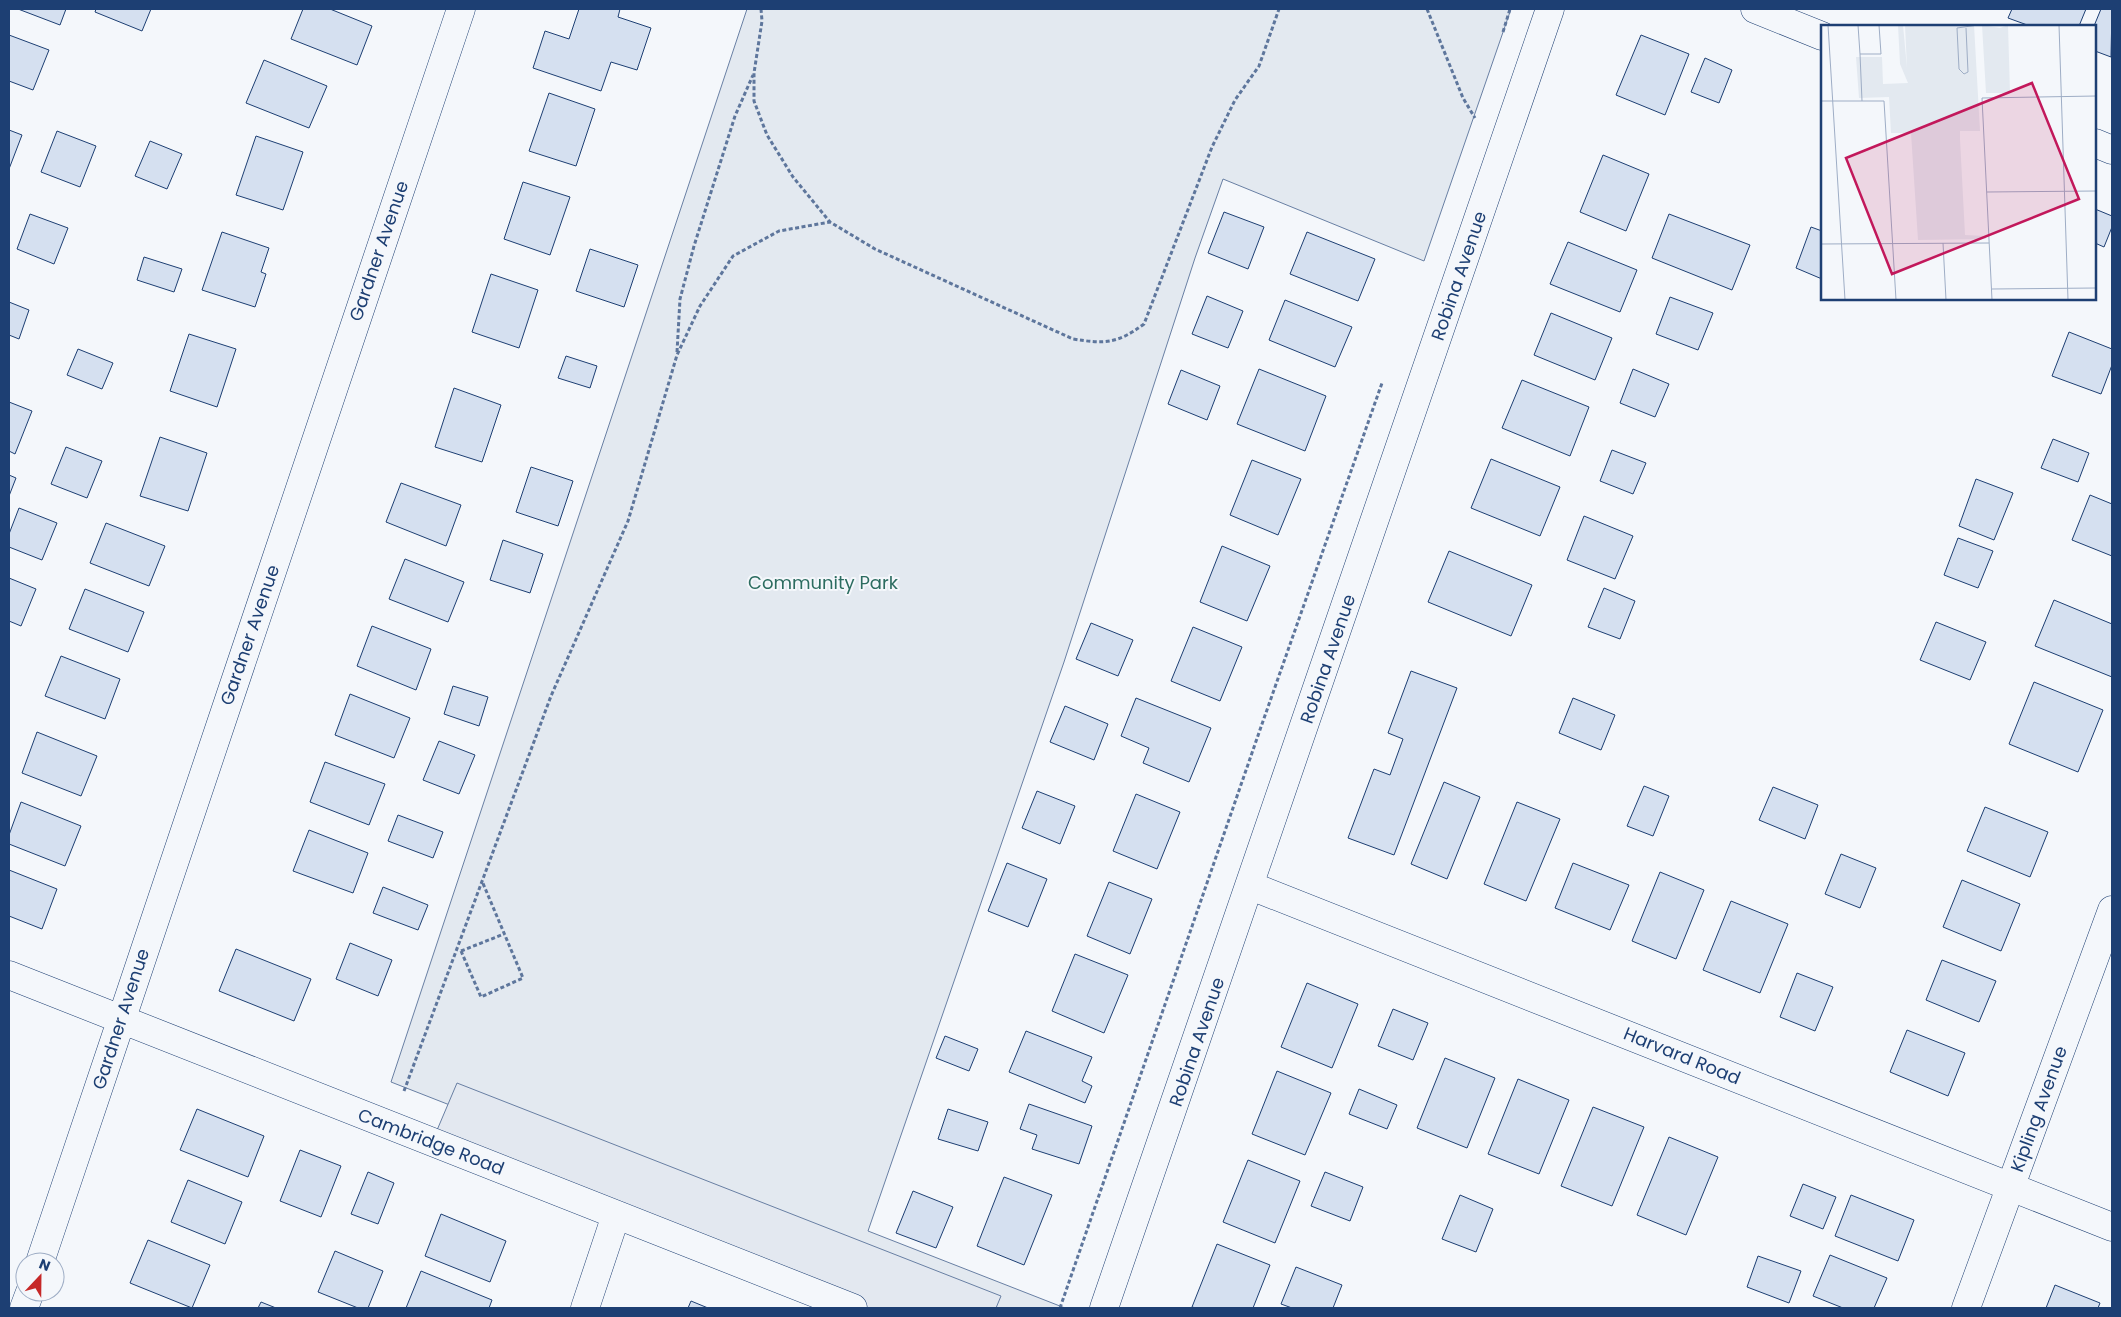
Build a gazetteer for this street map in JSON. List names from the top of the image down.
{
  "streets": {
    "street": [
      "Gardner Avenue",
      "Robina Avenue",
      "Harvard Road",
      "Kipling Avenue",
      "Cambridge Road"
    ]
  },
  "crossings": [
    ["Gardner Avenue", "Cambridge Road"],
    ["Robina Avenue", "Harvard Road"],
    ["Harvard Road", "Kipling Avenue"]
  ],
  "parks": ["Community Park"],
  "north": "top"
}
